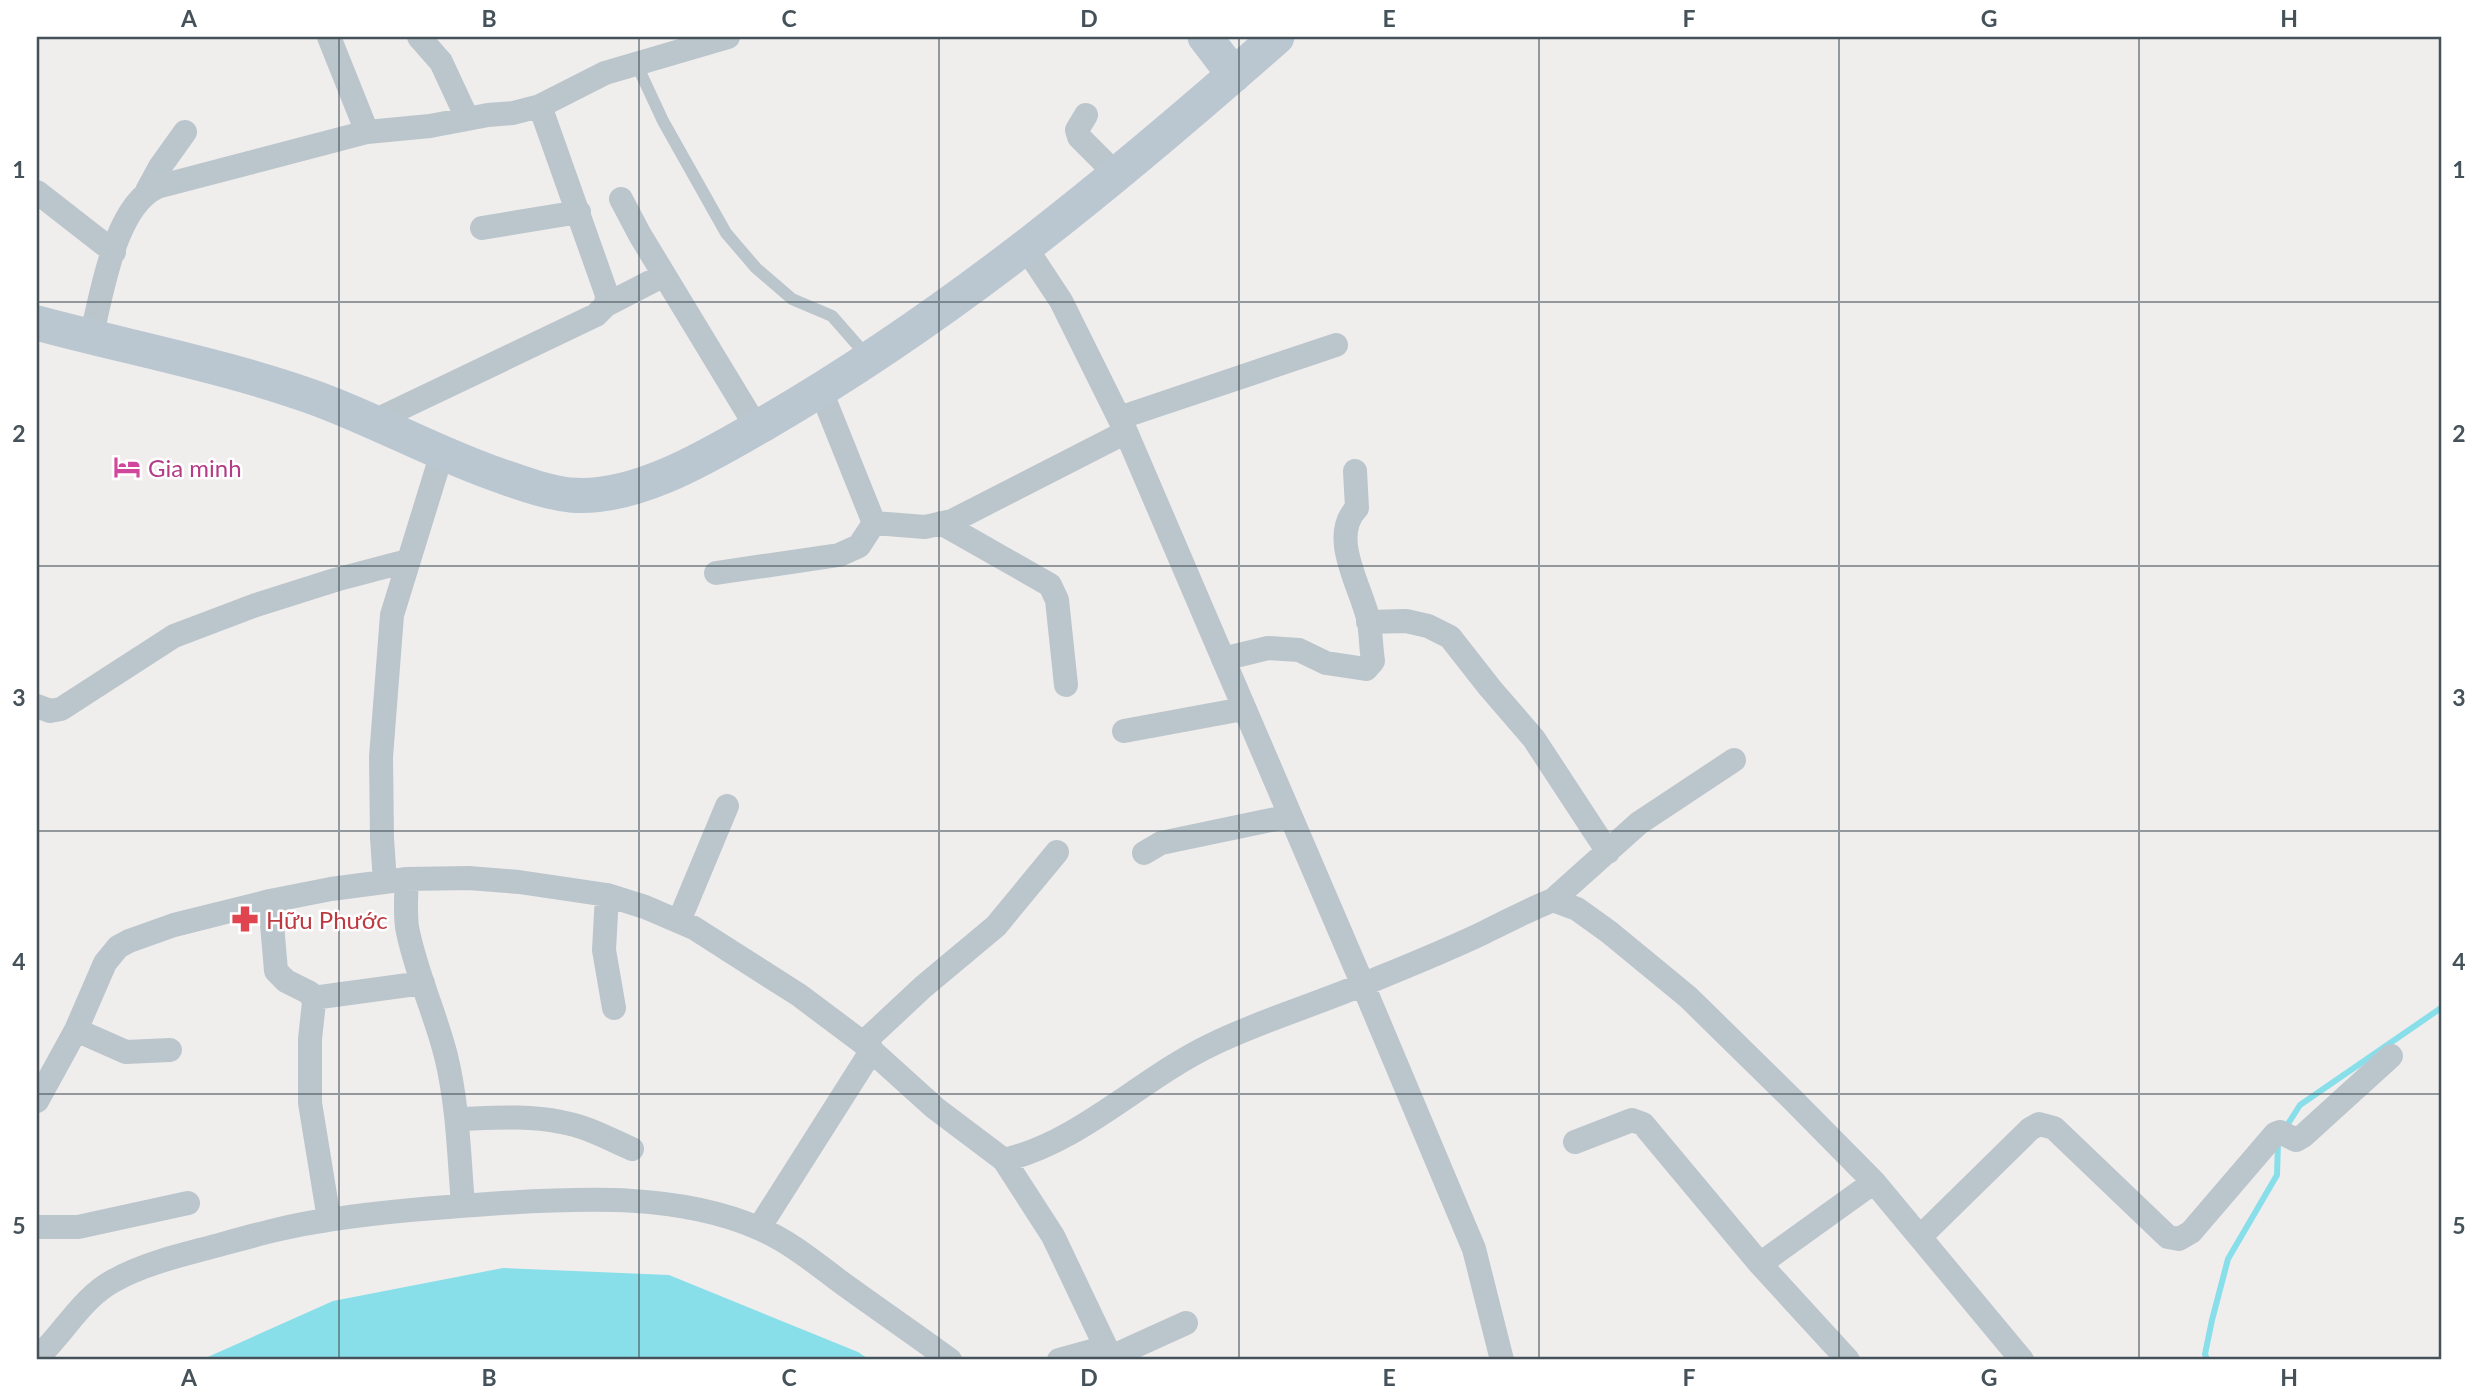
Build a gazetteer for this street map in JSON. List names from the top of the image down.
{
  "places": {
    "hotel": ["Gia minh"],
    "pharmacy": ["Hữu Phước"]
  },
  "grid": {
    "columns": [
      "A",
      "B",
      "C",
      "D",
      "E",
      "F",
      "G",
      "H"
    ],
    "rows": [
      "1",
      "2",
      "3",
      "4",
      "5"
    ]
  }
}
